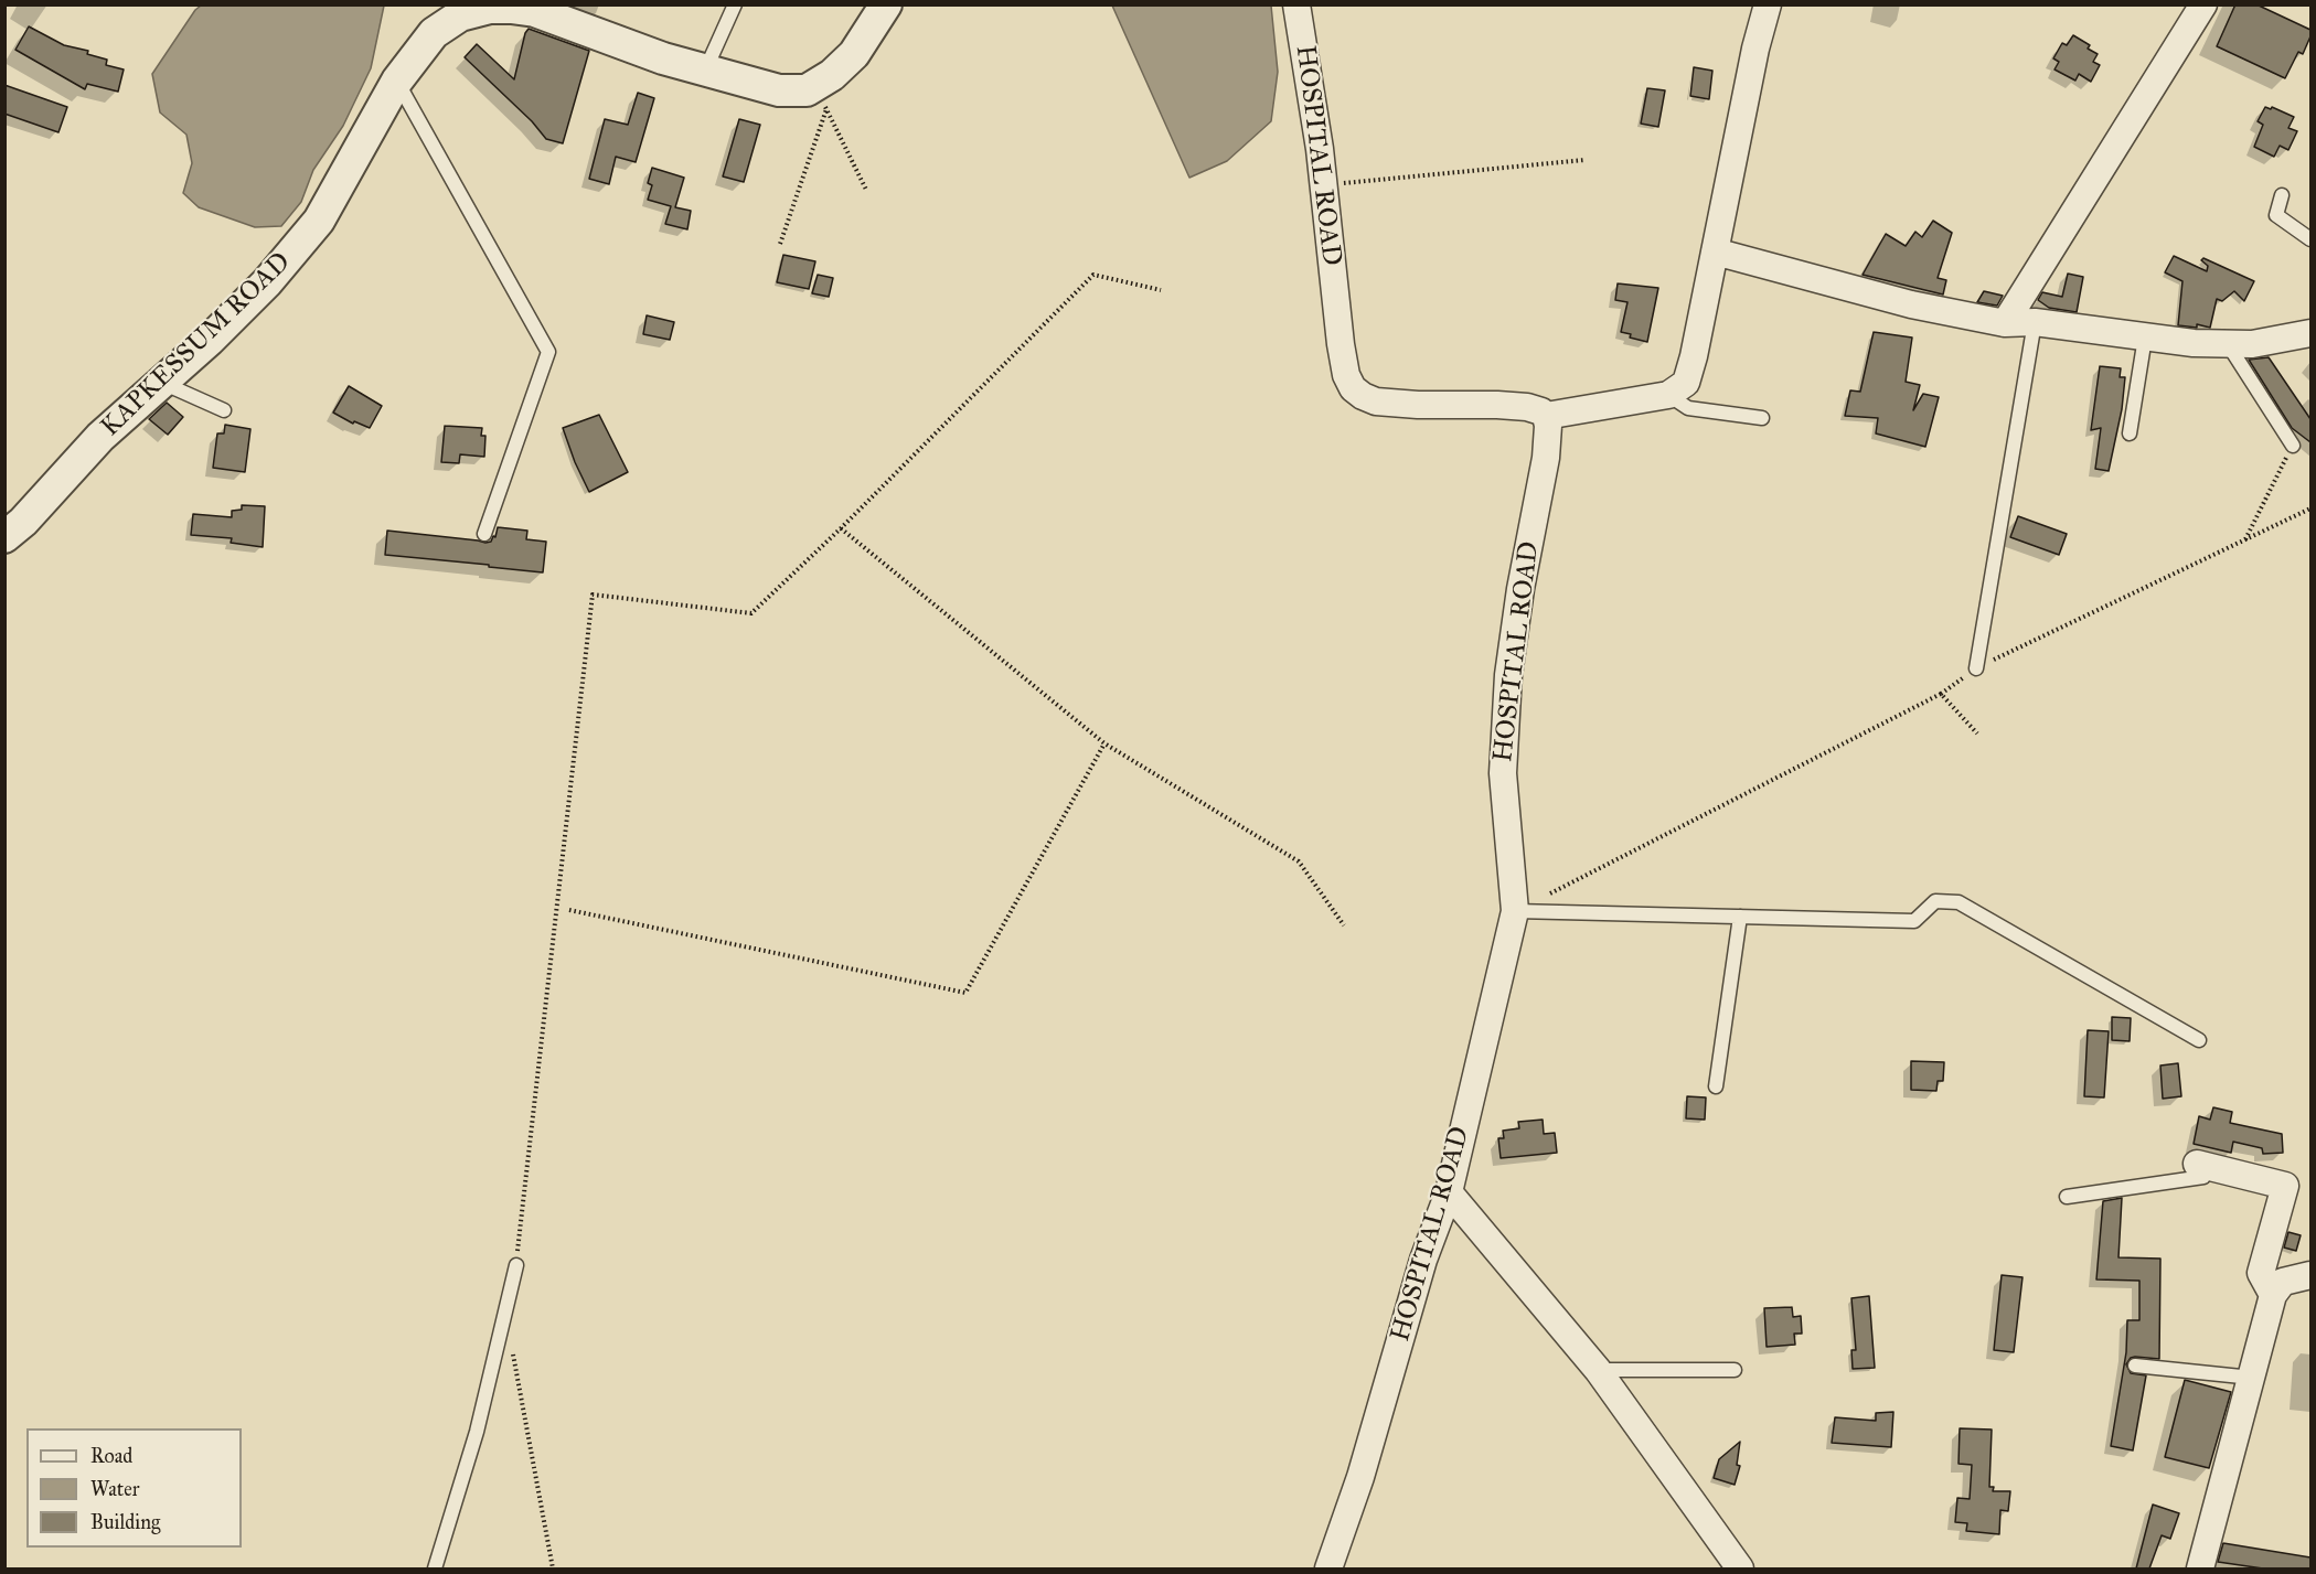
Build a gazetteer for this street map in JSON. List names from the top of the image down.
{
  "streets": {
    "street": ["HOSPITAL ROAD", "KAPKESSUM ROAD"]
  },
  "legend": ["Road", "Water", "Building"]
}
